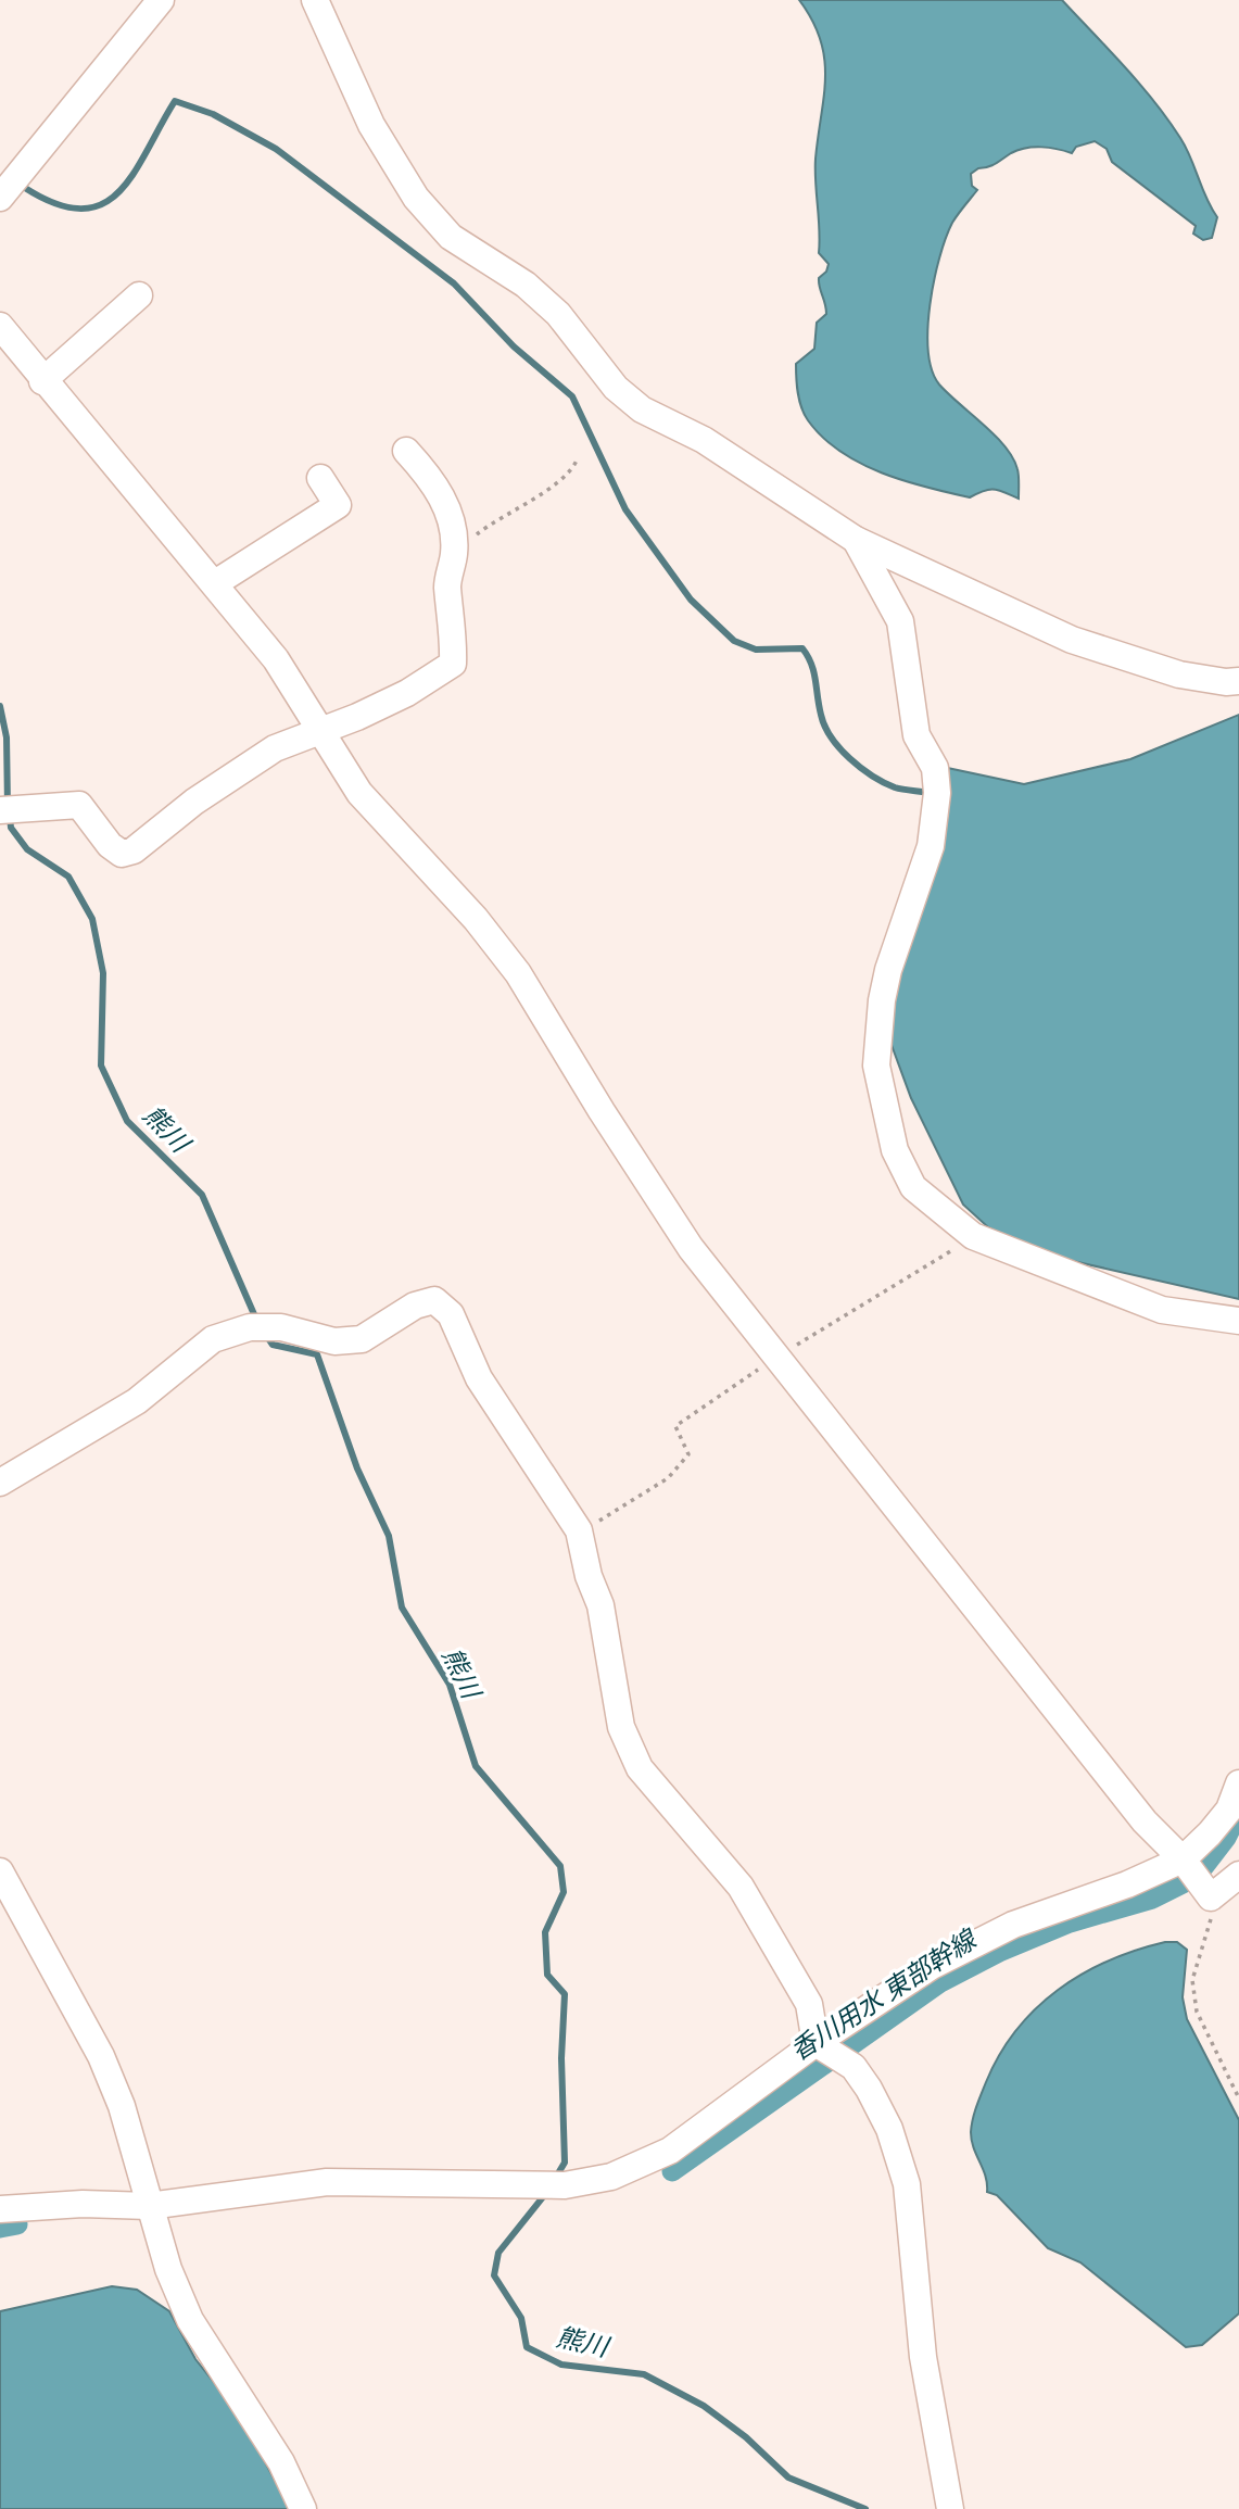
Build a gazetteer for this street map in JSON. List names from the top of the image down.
{
  "water": ["熊川", "香川用水 東部幹線"]
}
